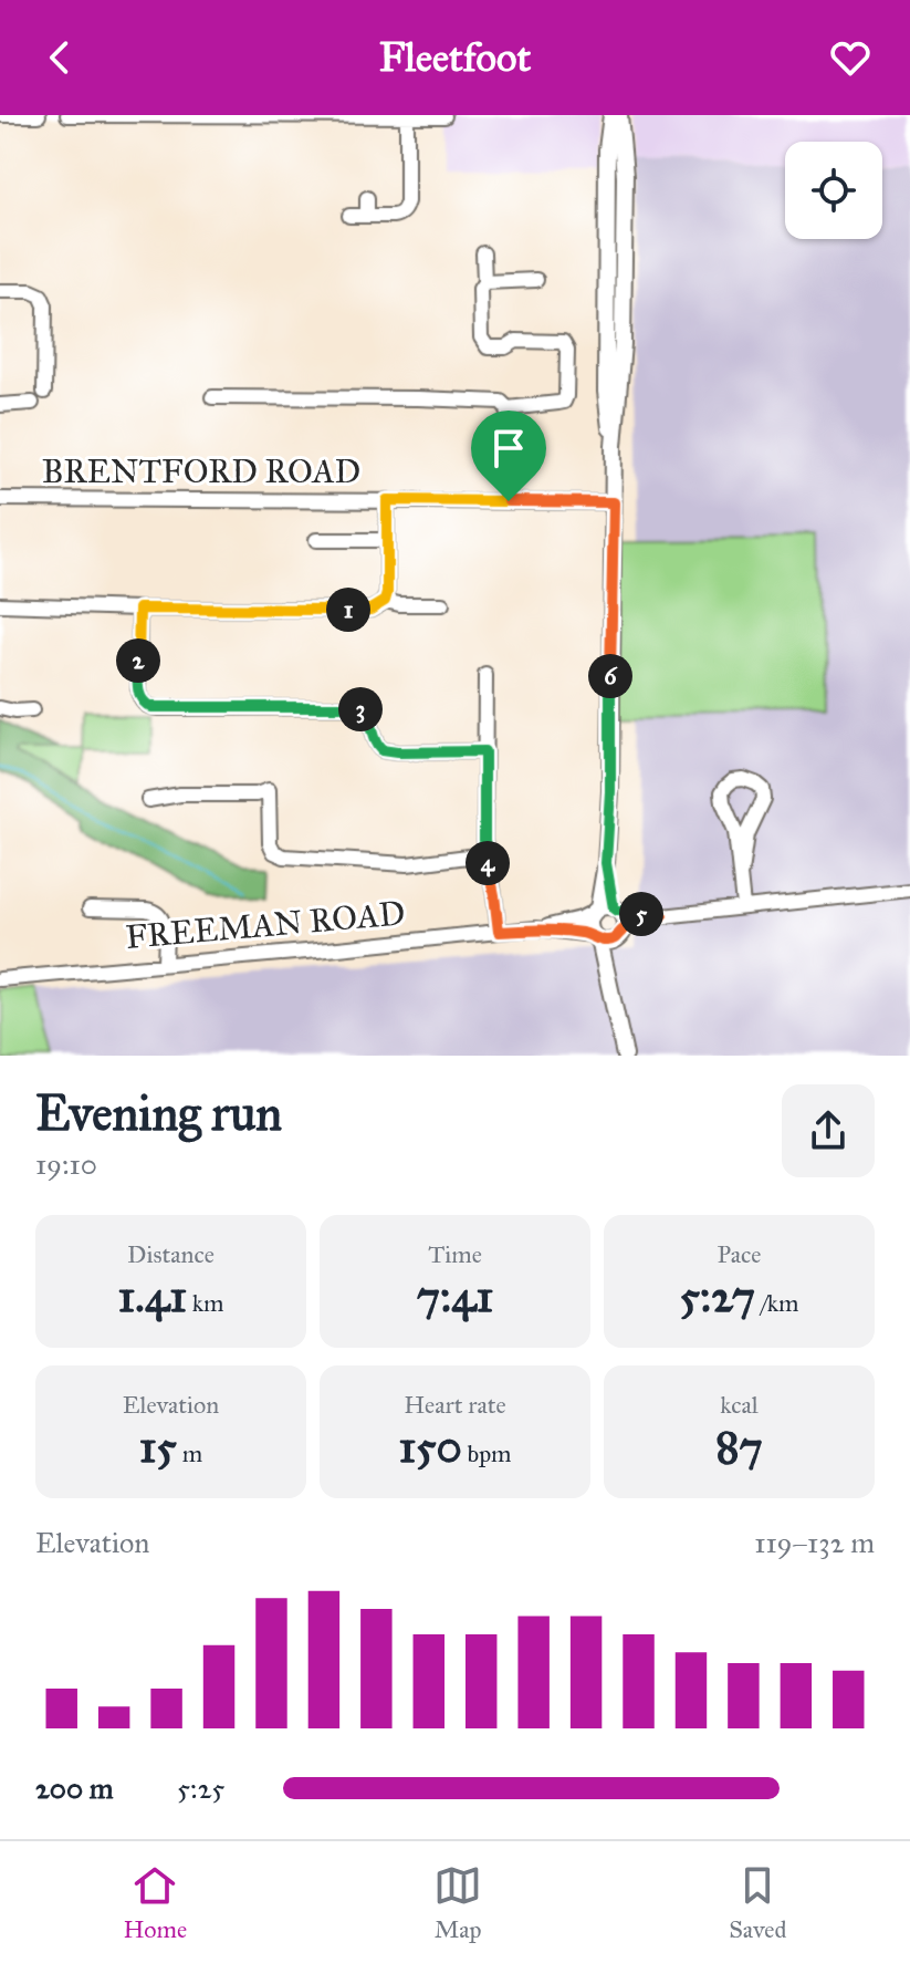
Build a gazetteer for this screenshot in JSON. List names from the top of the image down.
{
  "streets": {
    "street": ["BRENTFORD ROAD", "FREEMAN ROAD"]
  },
  "page": {
    "header": "Fleetfoot",
    "pins": [
      "1",
      "2",
      "6",
      "3",
      "4",
      "5"
    ],
    "heading": ["Evening run", "19:10"],
    "stats": [
      ["Distance", "1.41 km"],
      ["Time", "7:41"],
      ["Pace", "5:27 /km"],
      ["Elevation", "15 m"],
      ["Heart rate", "150 bpm"],
      ["kcal", "87"]
    ],
    "chart": ["Elevation", "119–132 m"],
    "list": [
      {
        "name": "200 m",
        "note": "5:25"
      }
    ],
    "tabs": ["Home", "Map", "Saved"]
  }
}
